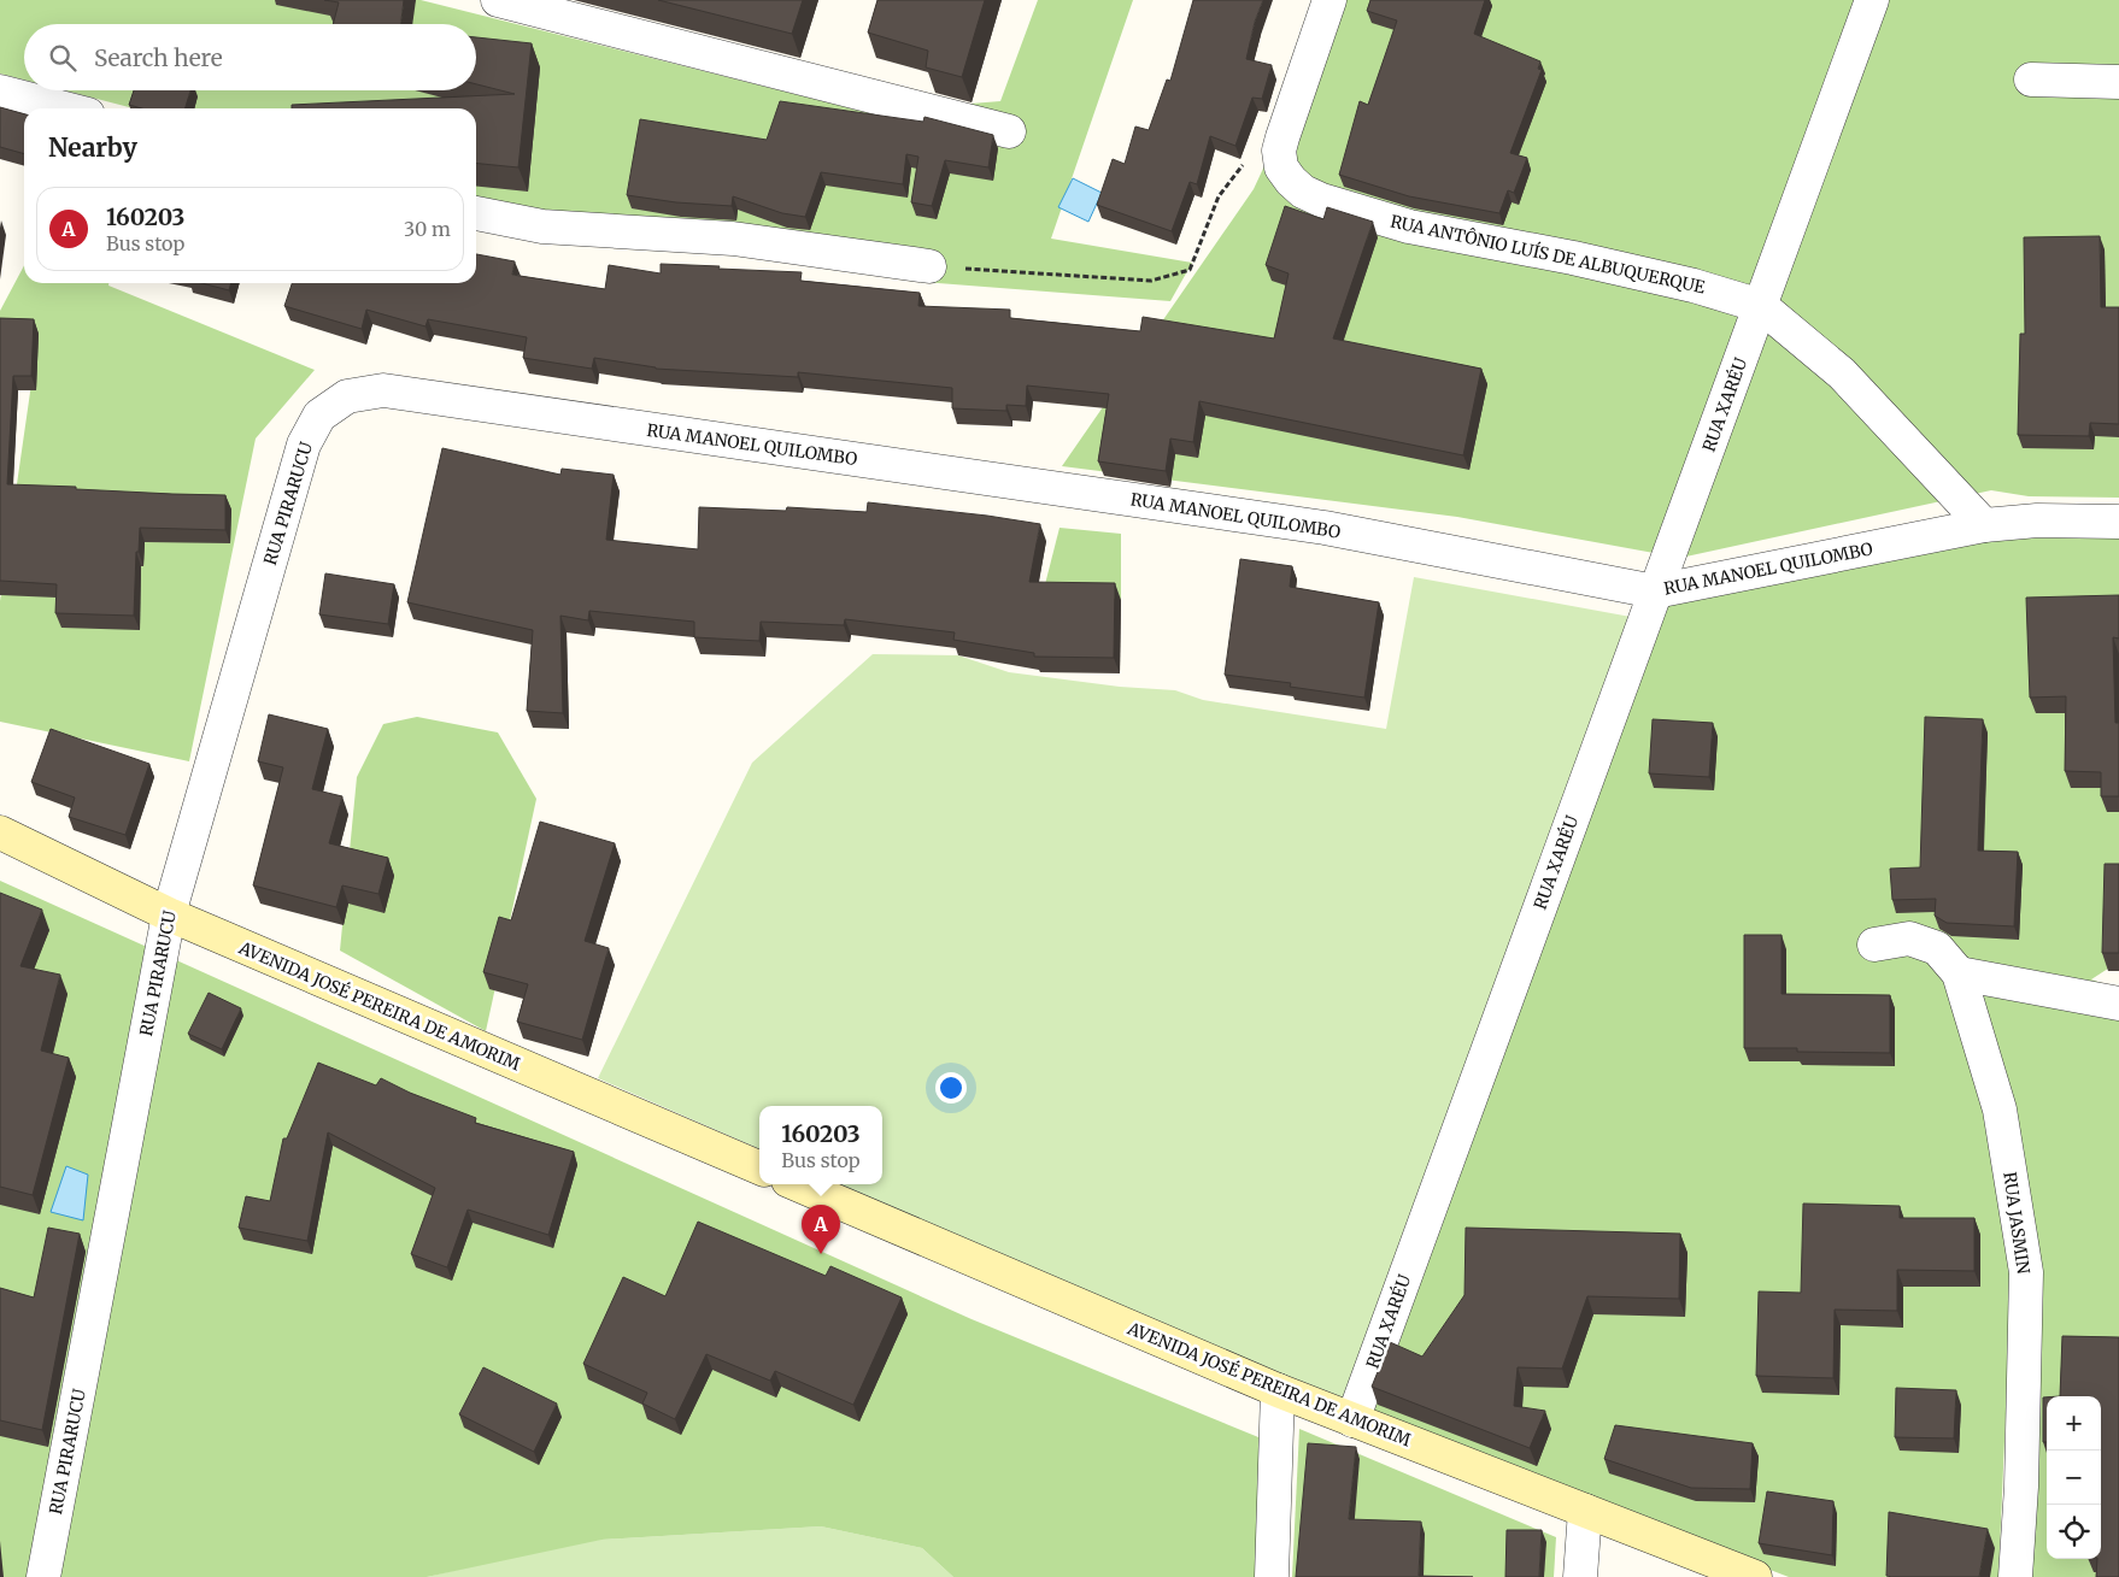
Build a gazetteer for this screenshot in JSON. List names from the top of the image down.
{
  "streets": {
    "main road": ["AVENIDA JOSÉ PEREIRA DE AMORIM"],
    "street": [
      "RUA ANTÔNIO LUÍS DE ALBUQUERQUE",
      "RUA XARÉU",
      "RUA MANOEL QUILOMBO",
      "RUA PIRARUCU",
      "RUA JASMIN"
    ]
  },
  "crossings": [
    ["RUA ANTÔNIO LUÍS DE ALBUQUERQUE", "RUA XARÉU"],
    ["RUA ANTÔNIO LUÍS DE ALBUQUERQUE", "RUA MANOEL QUILOMBO"],
    ["RUA XARÉU", "RUA MANOEL QUILOMBO"],
    ["RUA XARÉU", "AVENIDA JOSÉ PEREIRA DE AMORIM"],
    ["RUA MANOEL QUILOMBO", "RUA PIRARUCU"],
    ["RUA PIRARUCU", "AVENIDA JOSÉ PEREIRA DE AMORIM"]
  ],
  "page": {
    "search": "Search here",
    "heading": "Nearby",
    "list": [
      {
        "mark": "A",
        "name": "160203",
        "note": "Bus stop",
        "value": "30 m"
      }
    ],
    "popup": ["160203", "Bus stop"],
    "pins": "A",
    "map_buttons": ["+", "−"]
  }
}
